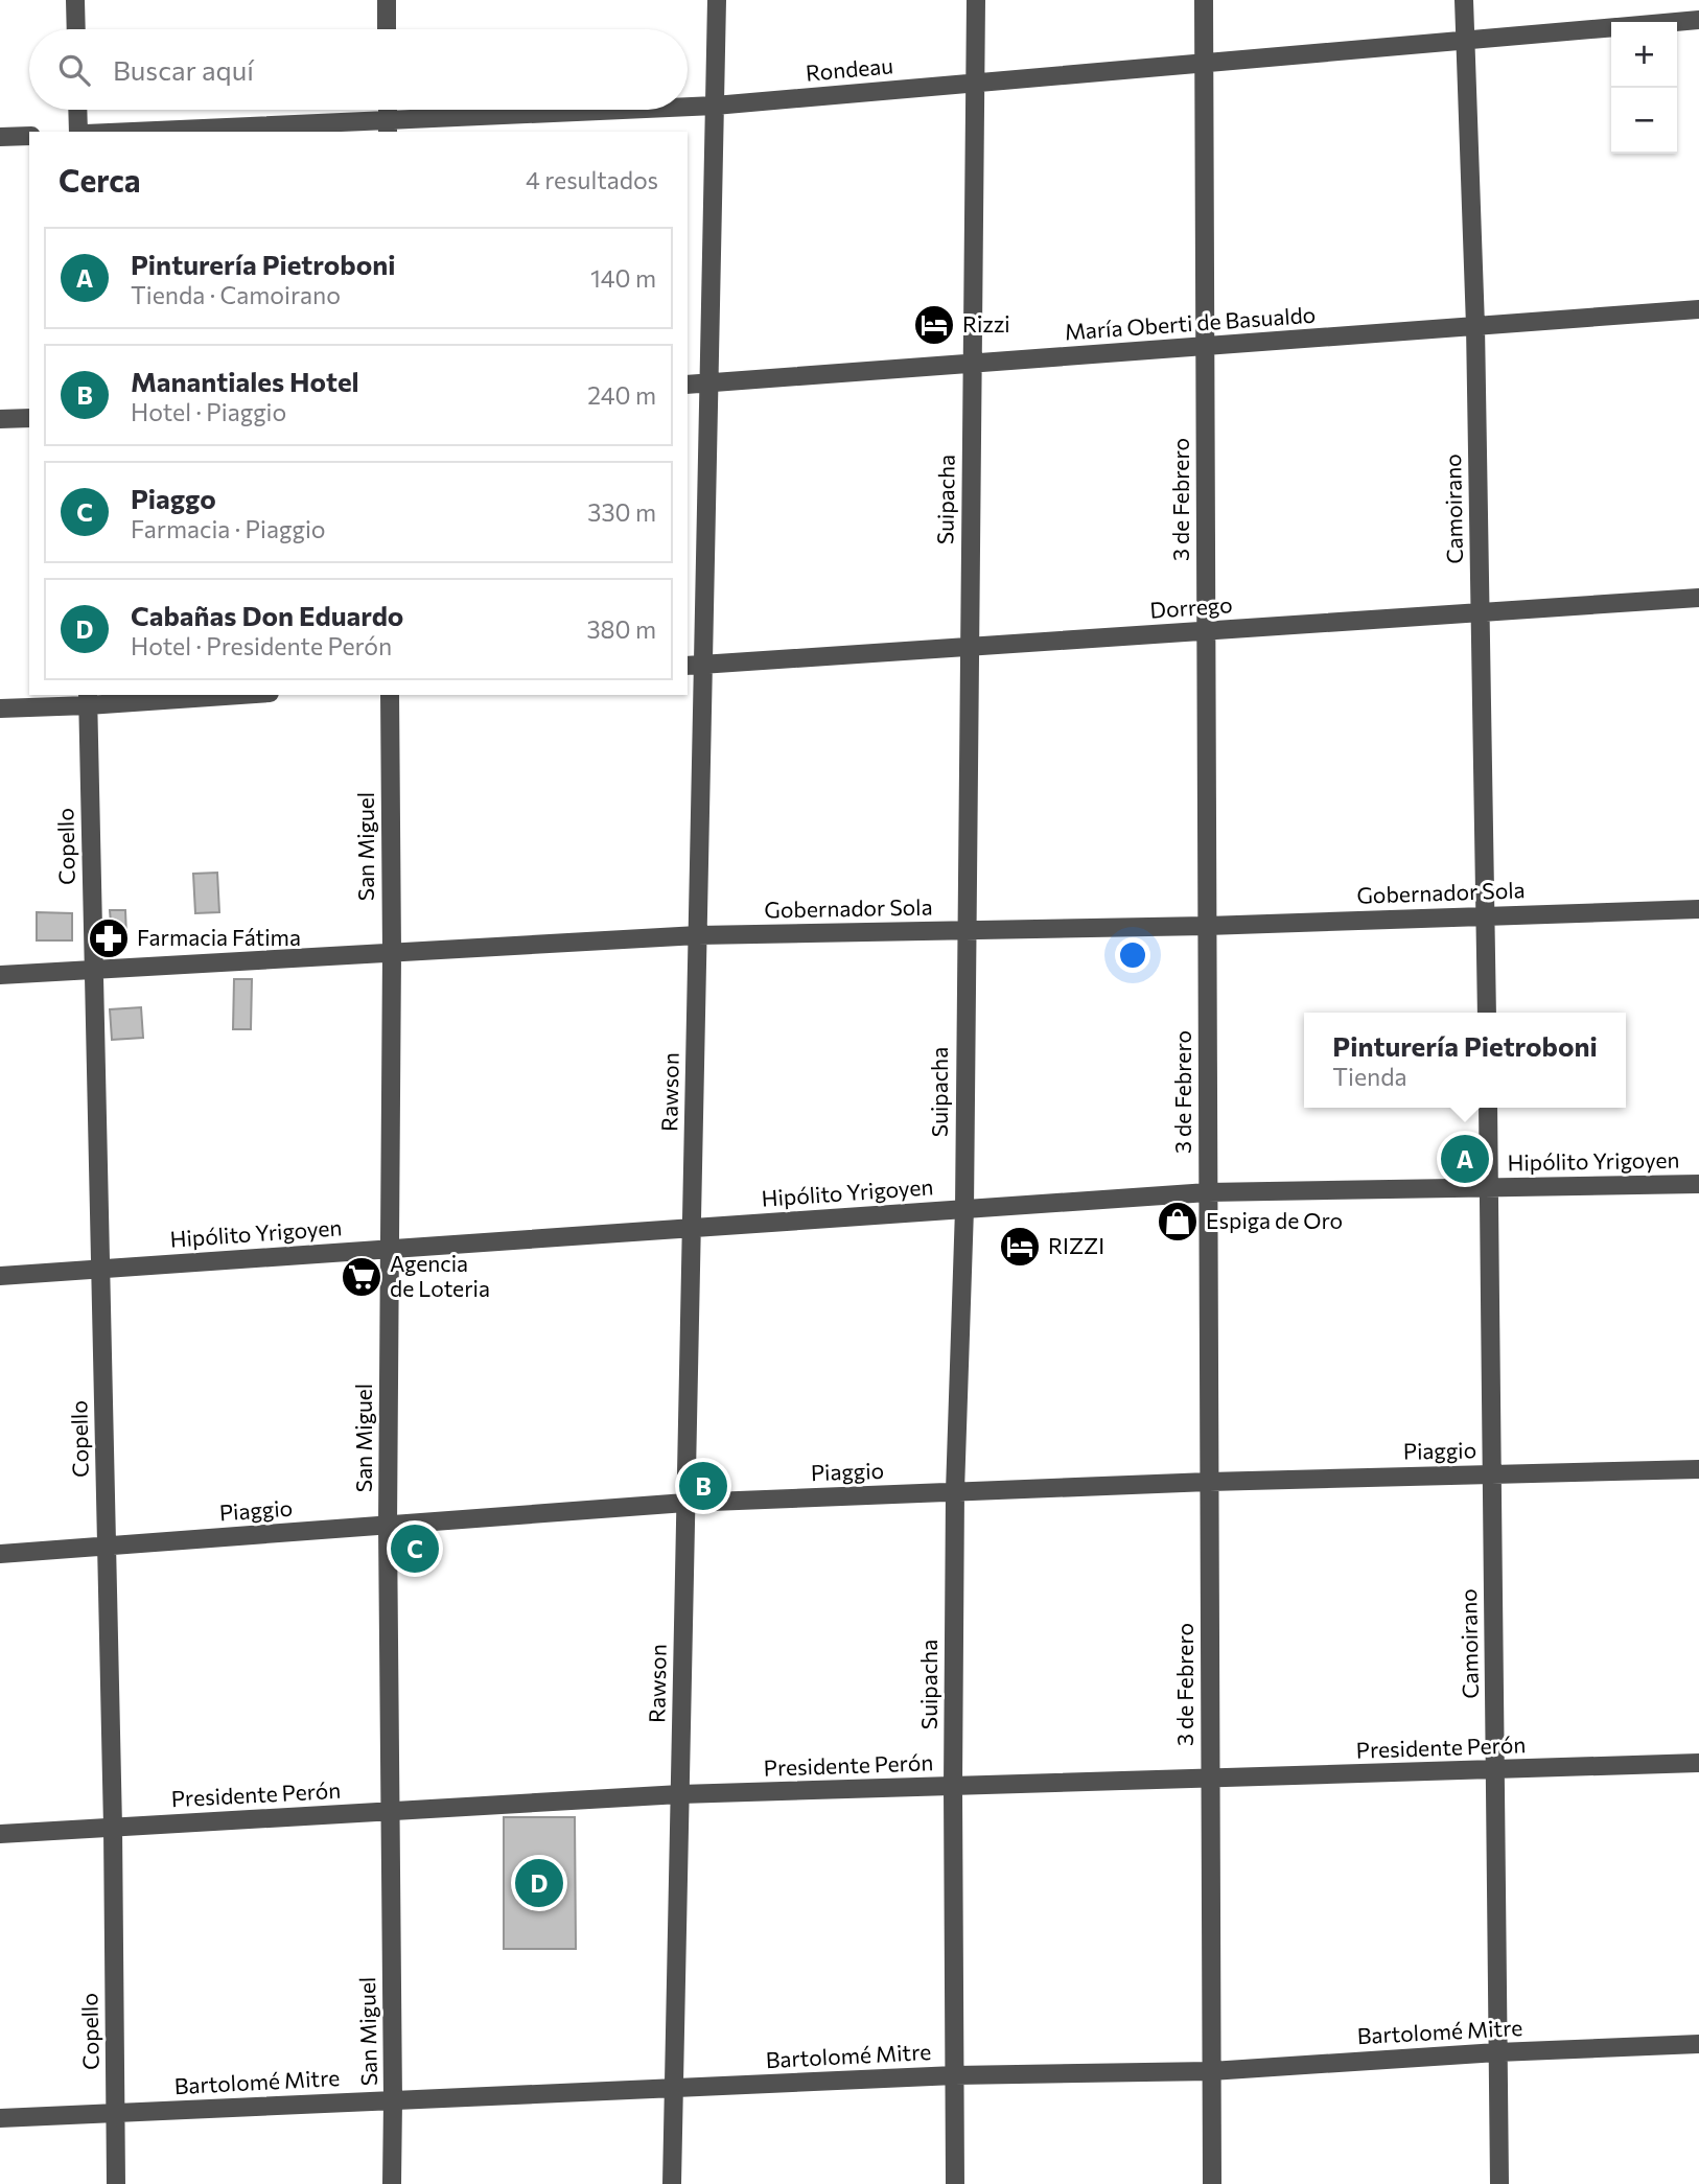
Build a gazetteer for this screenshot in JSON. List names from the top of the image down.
{
  "streets": {
    "street": [
      "Rondeau",
      "María Oberti de Basualdo",
      "Suipacha",
      "3 de Febrero",
      "Camoirano",
      "Dorrego",
      "Copello",
      "San Miguel",
      "Gobernador Sola",
      "Rawson",
      "Hipólito Yrigoyen",
      "Piaggio",
      "Presidente Perón",
      "Bartolomé Mitre"
    ]
  },
  "crossings": [
    ["Rondeau", "Suipacha"],
    ["Rondeau", "3 de Febrero"],
    ["Rondeau", "Camoirano"],
    ["Rondeau", "Rawson"],
    ["María Oberti de Basualdo", "Suipacha"],
    ["María Oberti de Basualdo", "3 de Febrero"],
    ["María Oberti de Basualdo", "Camoirano"],
    ["María Oberti de Basualdo", "Rawson"],
    ["Suipacha", "Dorrego"],
    ["Suipacha", "Gobernador Sola"],
    ["Suipacha", "Hipólito Yrigoyen"],
    ["Suipacha", "Piaggio"],
    ["Suipacha", "Presidente Perón"],
    ["Suipacha", "Bartolomé Mitre"],
    ["3 de Febrero", "Dorrego"],
    ["3 de Febrero", "Gobernador Sola"],
    ["3 de Febrero", "Hipólito Yrigoyen"],
    ["3 de Febrero", "Piaggio"],
    ["3 de Febrero", "Presidente Perón"],
    ["3 de Febrero", "Bartolomé Mitre"],
    ["Camoirano", "Dorrego"],
    ["Camoirano", "Gobernador Sola"],
    ["Camoirano", "Hipólito Yrigoyen"],
    ["Camoirano", "Piaggio"],
    ["Camoirano", "Presidente Perón"],
    ["Camoirano", "Bartolomé Mitre"],
    ["Dorrego", "Rawson"],
    ["Copello", "Gobernador Sola"],
    ["Copello", "Hipólito Yrigoyen"],
    ["Copello", "Piaggio"],
    ["Copello", "Presidente Perón"],
    ["Copello", "Bartolomé Mitre"],
    ["San Miguel", "Gobernador Sola"],
    ["San Miguel", "Hipólito Yrigoyen"],
    ["San Miguel", "Piaggio"],
    ["San Miguel", "Presidente Perón"],
    ["San Miguel", "Bartolomé Mitre"],
    ["Gobernador Sola", "Rawson"],
    ["Rawson", "Hipólito Yrigoyen"],
    ["Rawson", "Piaggio"],
    ["Rawson", "Presidente Perón"],
    ["Rawson", "Bartolomé Mitre"]
  ],
  "places": {
    "hotel": ["Rizzi", "RIZZI"],
    "pharmacy": ["Farmacia Fátima"],
    "shop": ["Espiga de Oro"],
    "supermarket": ["Agencia de Loteria"]
  },
  "page": {
    "map_buttons": ["+", "−"],
    "search": "Buscar aquí",
    "heading": ["Cerca", "4 resultados"],
    "list": [
      {
        "mark": "A",
        "name": "Pinturería Pietroboni",
        "note": "Tienda · Camoirano",
        "value": "140 m"
      },
      {
        "mark": "B",
        "name": "Manantiales Hotel",
        "note": "Hotel · Piaggio",
        "value": "240 m"
      },
      {
        "mark": "C",
        "name": "Piaggo",
        "note": "Farmacia · Piaggio",
        "value": "330 m"
      },
      {
        "mark": "D",
        "name": "Cabañas Don Eduardo",
        "note": "Hotel · Presidente Perón",
        "value": "380 m"
      }
    ],
    "popup": ["Pinturería Pietroboni", "Tienda"],
    "pins": [
      "A",
      "B",
      "C",
      "D"
    ]
  }
}
